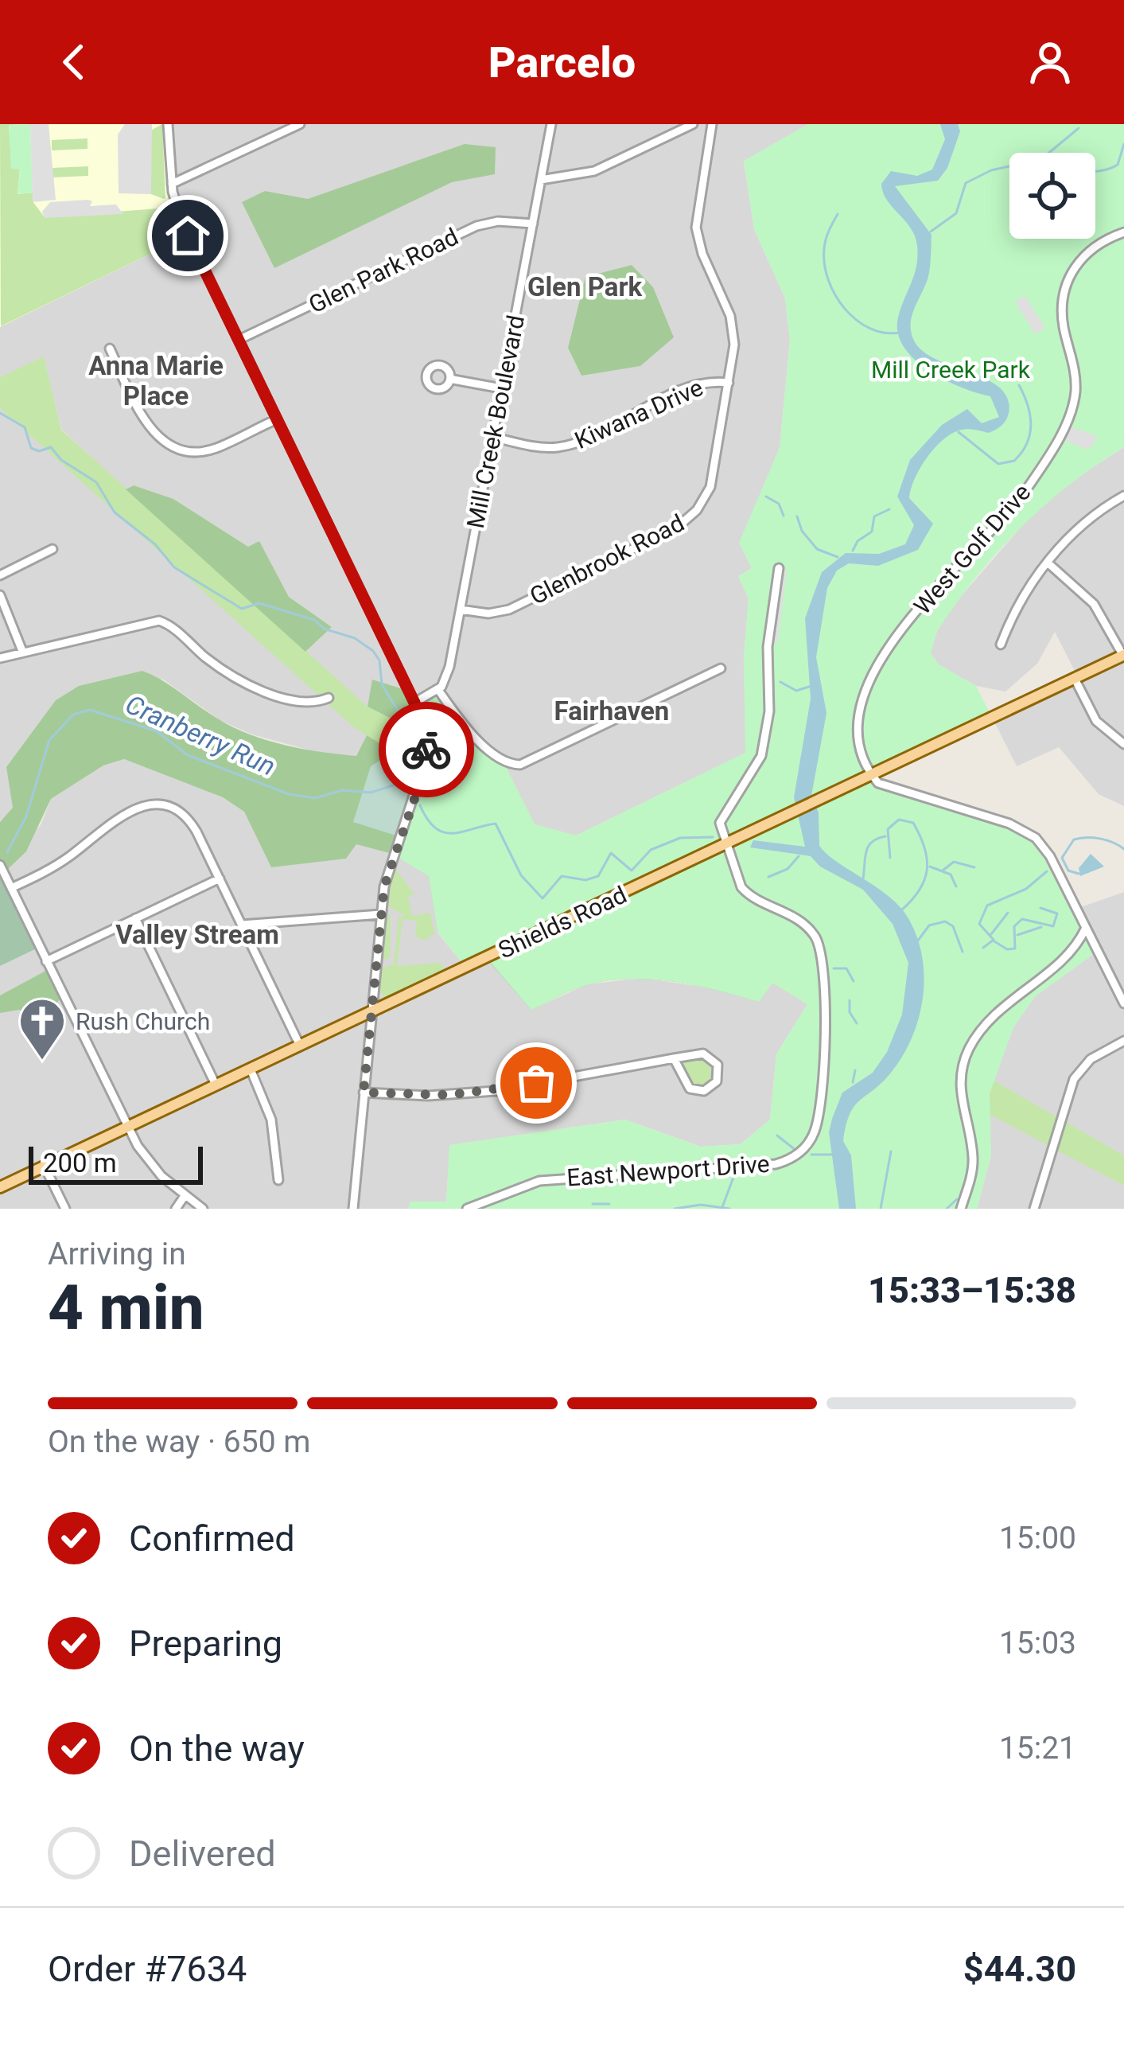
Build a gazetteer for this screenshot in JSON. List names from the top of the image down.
{
  "streets": {
    "main road": ["Shields Road"],
    "street": [
      "Glen Park Road",
      "Kiwana Drive",
      "Mill Creek Boulevard",
      "West Golf Drive",
      "Glenbrook Road",
      "East Newport Drive"
    ]
  },
  "crossings": [
    ["Glen Park Road", "Mill Creek Boulevard"],
    ["Kiwana Drive", "Mill Creek Boulevard"],
    ["Kiwana Drive", "Glenbrook Road"],
    ["Mill Creek Boulevard", "Glenbrook Road"],
    ["West Golf Drive", "Shields Road"],
    ["Shields Road", "East Newport Drive"]
  ],
  "districts": [
    "Glen Park",
    "Anna Marie Place",
    "Fairhaven",
    "Valley Stream"
  ],
  "water": ["Cranberry Run"],
  "parks": ["Mill Creek Park"],
  "places": {
    "church": ["Rush Church"]
  },
  "scale_bar": "200 m",
  "page": {
    "header": "Parcelo",
    "scale": "200 m",
    "heading": ["4 min", "Arriving in", "15:33–15:38"],
    "panel": ["Order #7634", "$44.30"],
    "bar": "On the way · 650 m",
    "list": [
      ["Confirmed", "15:00"],
      ["Preparing", "15:03"],
      ["On the way", "15:21"],
      "Delivered"
    ]
  }
}
